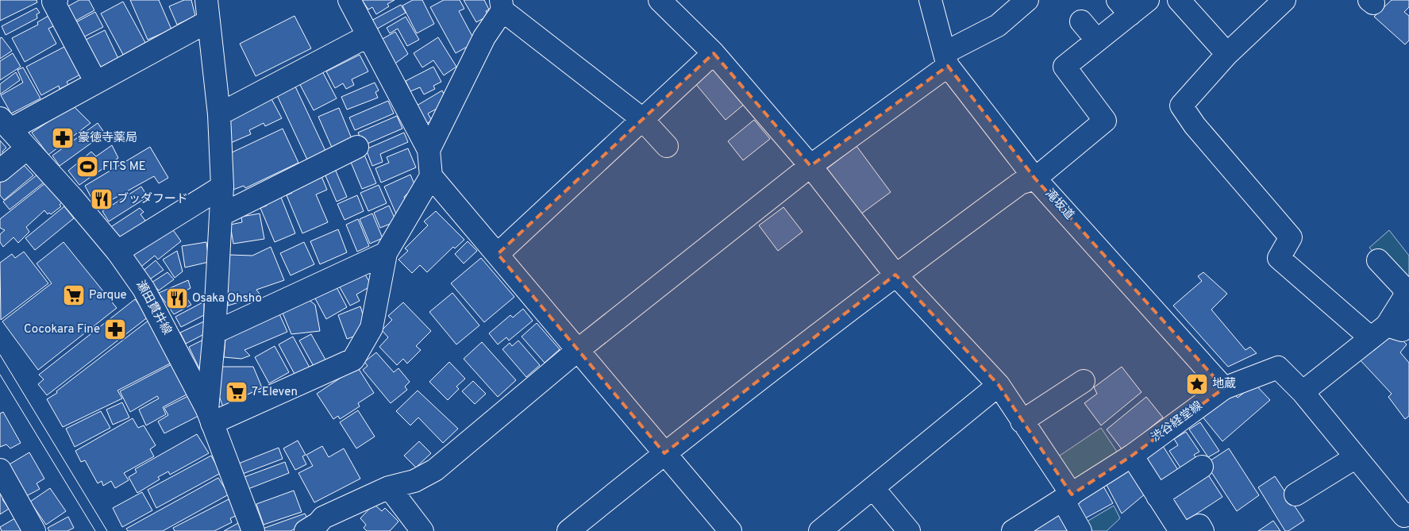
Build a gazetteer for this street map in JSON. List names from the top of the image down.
{
  "streets": {
    "street": ["滝坂道", "瀬田貫井線", "渋谷経堂線"]
  },
  "crossings": [
    ["滝坂道", "渋谷経堂線"]
  ],
  "places": {
    "pharmacy": ["豪徳寺薬局", "Cocokara Fine"],
    "sports": ["FITS ME"],
    "restaurant": ["ブッダフード", "Osaka Ohsho"],
    "supermarket": ["Parque", "7-Eleven"],
    "place": ["地蔵"]
  }
}
